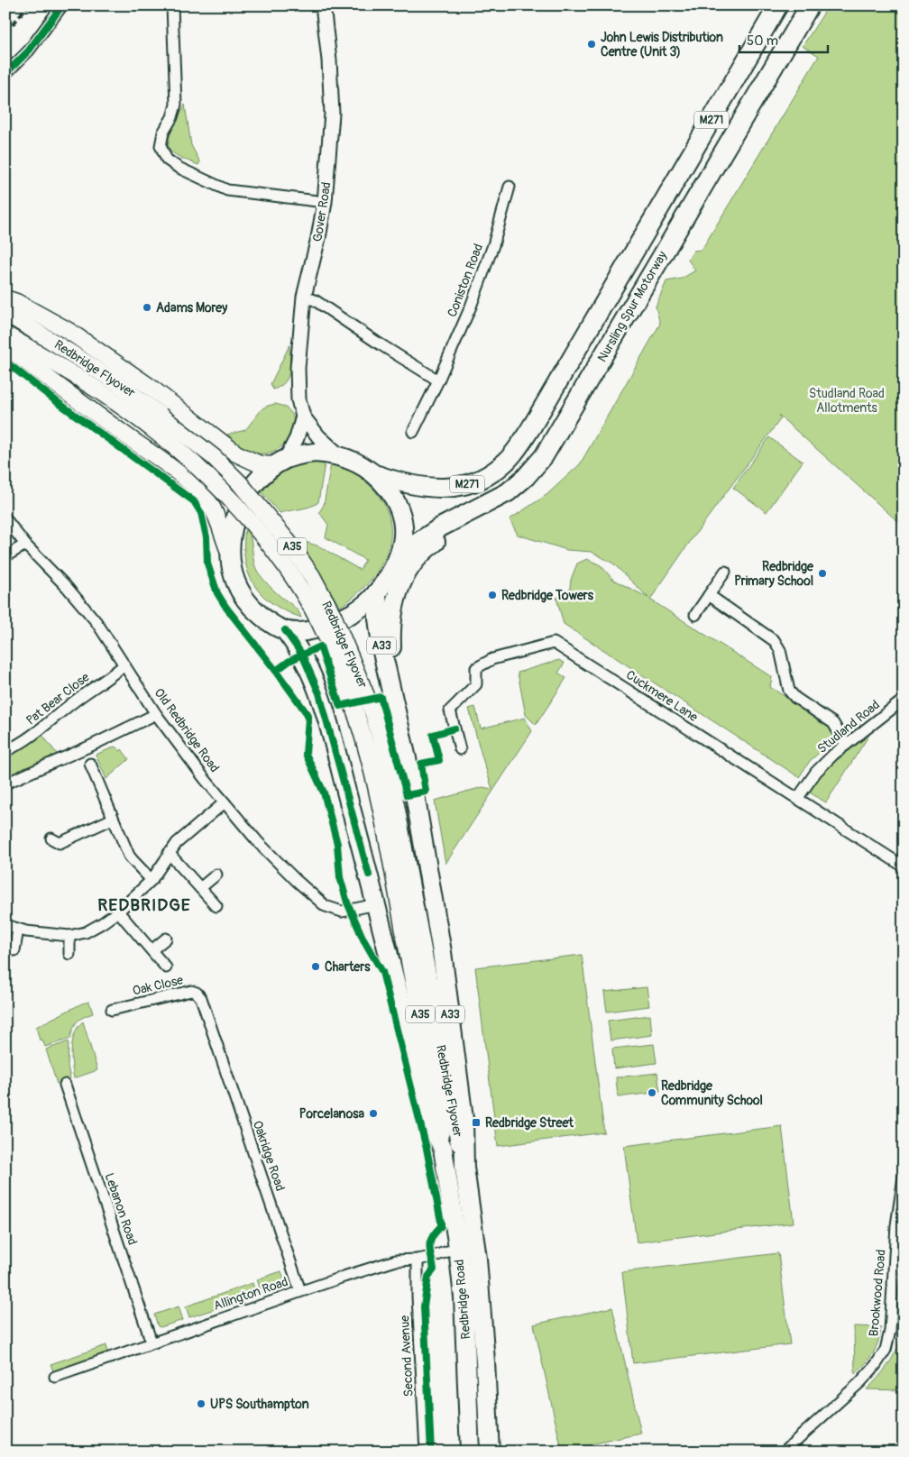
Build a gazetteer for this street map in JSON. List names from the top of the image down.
{
  "streets": {
    "highway": [
      "M271",
      "Nursling Spur Motorway",
      "A33",
      "Redbridge Road"
    ],
    "main road": ["Redbridge Flyover", "A35"],
    "street": [
      "Gover Road",
      "Coniston Road",
      "Cuckmere Lane",
      "Pat Bear Close",
      "Studland Road",
      "Old Redbridge Road",
      "Oak Close",
      "Oakridge Road",
      "Lebanon Road",
      "Brookwood Road",
      "Allington Road",
      "Second Avenue"
    ]
  },
  "crossings": [
    ["M271", "Nursling Spur Motorway"],
    ["M271", "A33"],
    ["Redbridge Flyover", "A33"],
    ["Redbridge Flyover", "Redbridge Road"],
    ["A33", "Redbridge Road"],
    ["Cuckmere Lane", "Studland Road"],
    ["Pat Bear Close", "Old Redbridge Road"],
    ["Old Redbridge Road", "Redbridge Road"],
    ["Oak Close", "Oakridge Road"],
    ["Oakridge Road", "Allington Road"],
    ["Lebanon Road", "Allington Road"],
    ["Allington Road", "Redbridge Road"],
    ["Allington Road", "Second Avenue"]
  ],
  "districts": ["REDBRIDGE"],
  "parks": ["Studland Road Allotments"],
  "places": {
    "other": [
      "John Lewis Distribution Centre (Unit 3)",
      "Adams Morey",
      "Redbridge Primary School",
      "Redbridge Towers",
      "Charters",
      "Redbridge Community School",
      "Porcelanosa",
      "UPS Southampton"
    ],
    "transit": ["Redbridge Street"]
  },
  "scale_bar": "50 m"
}
